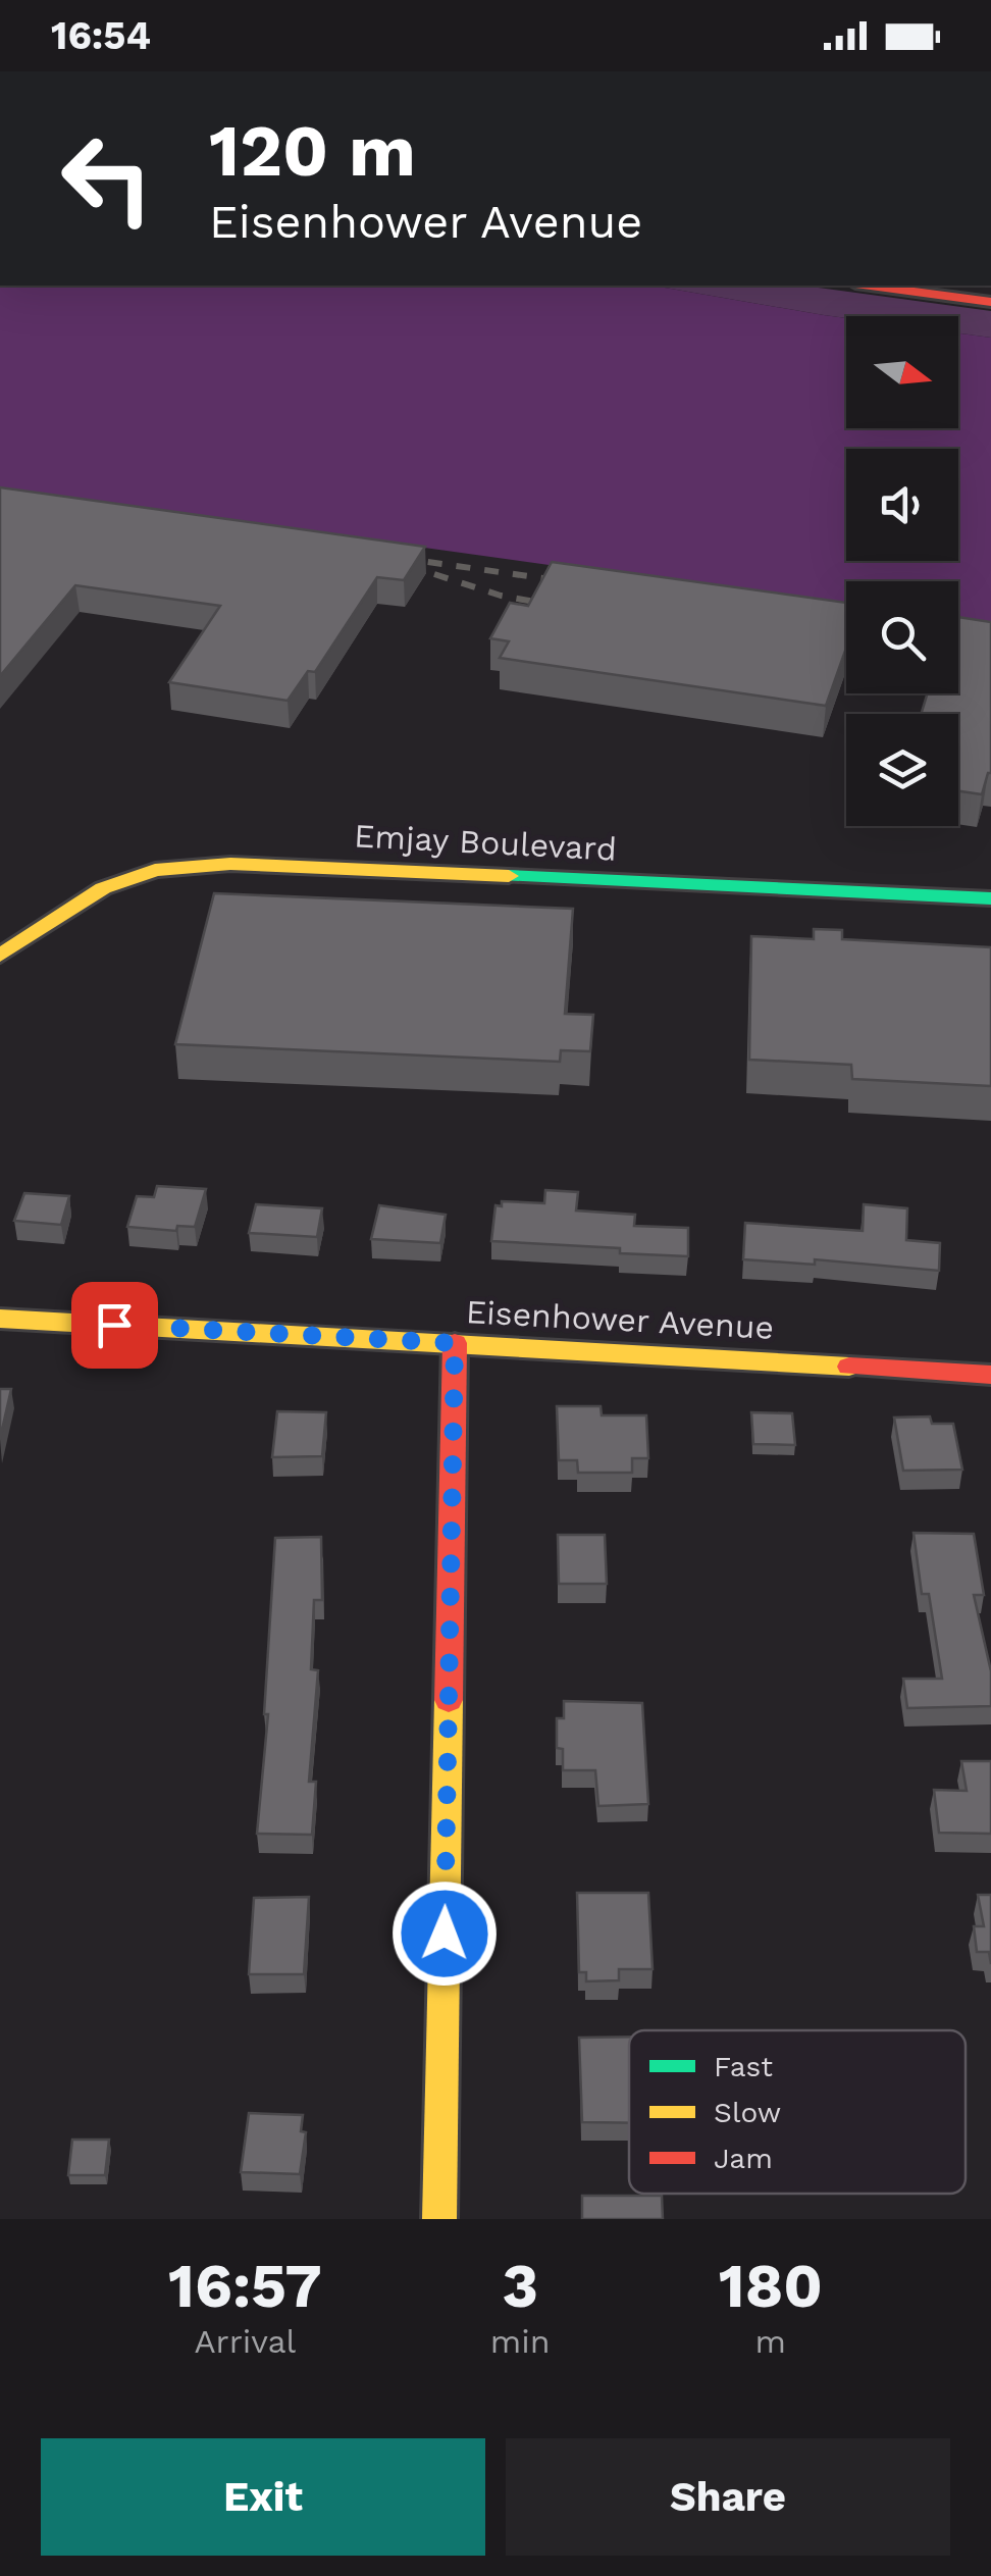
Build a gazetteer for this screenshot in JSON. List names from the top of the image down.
{
  "streets": {
    "main road": ["Emjay Boulevard", "Eisenhower Avenue"]
  },
  "legend": ["Fast", "Slow", "Jam"],
  "north": "right",
  "page": {
    "status": "16:54",
    "turn": ["120 m", "Eisenhower Avenue"],
    "eta": [
      "16:57",
      "Arrival",
      "3",
      "min",
      "180",
      "m"
    ],
    "buttons": ["Exit", "Share"]
  }
}
